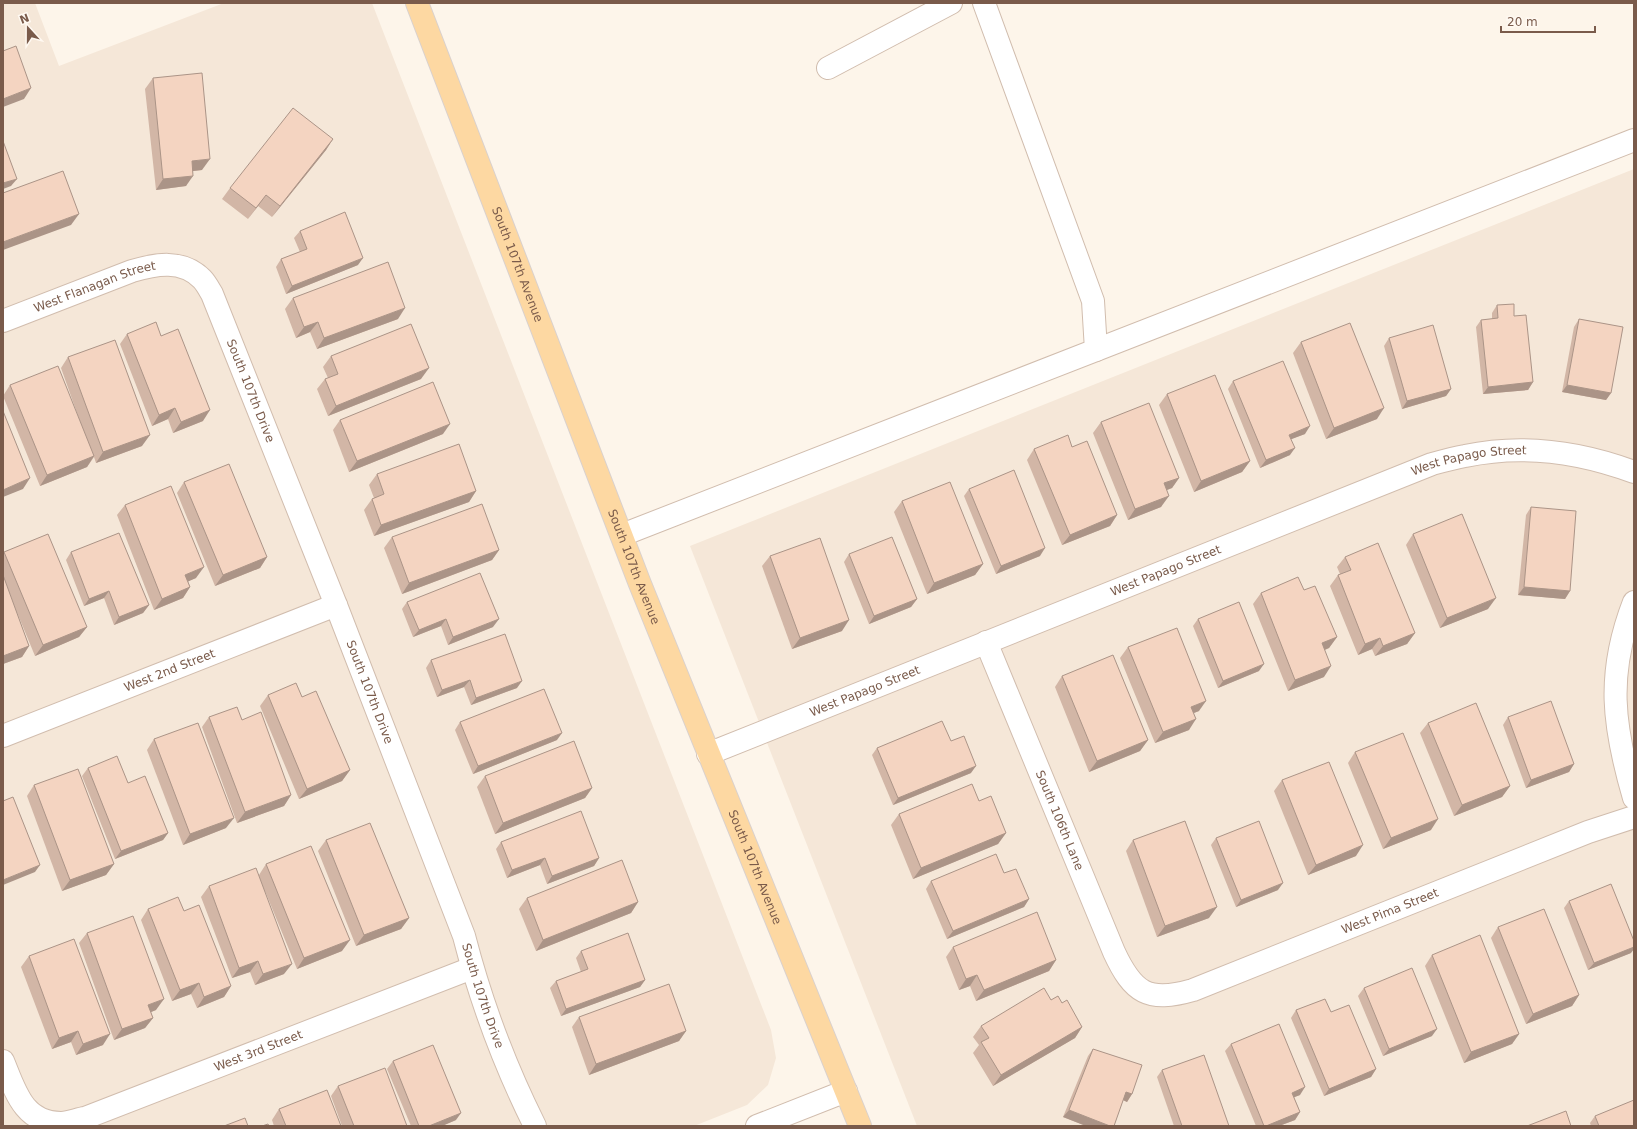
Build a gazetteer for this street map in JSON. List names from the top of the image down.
{
  "streets": {
    "main road": ["South 107th Avenue"],
    "street": [
      "West Flanagan Street",
      "South 107th Drive",
      "West Papago Street",
      "West 2nd Street",
      "South 106th Lane",
      "West Pima Street",
      "West 3rd Street"
    ]
  },
  "crossings": [
    ["South 107th Avenue", "West Papago Street"],
    ["West Flanagan Street", "South 107th Drive"],
    ["South 107th Drive", "West 2nd Street"],
    ["South 107th Drive", "West 3rd Street"],
    ["West Papago Street", "South 106th Lane"],
    ["South 106th Lane", "West Pima Street"]
  ],
  "scale_bar": "20 m",
  "north": "top"
}
